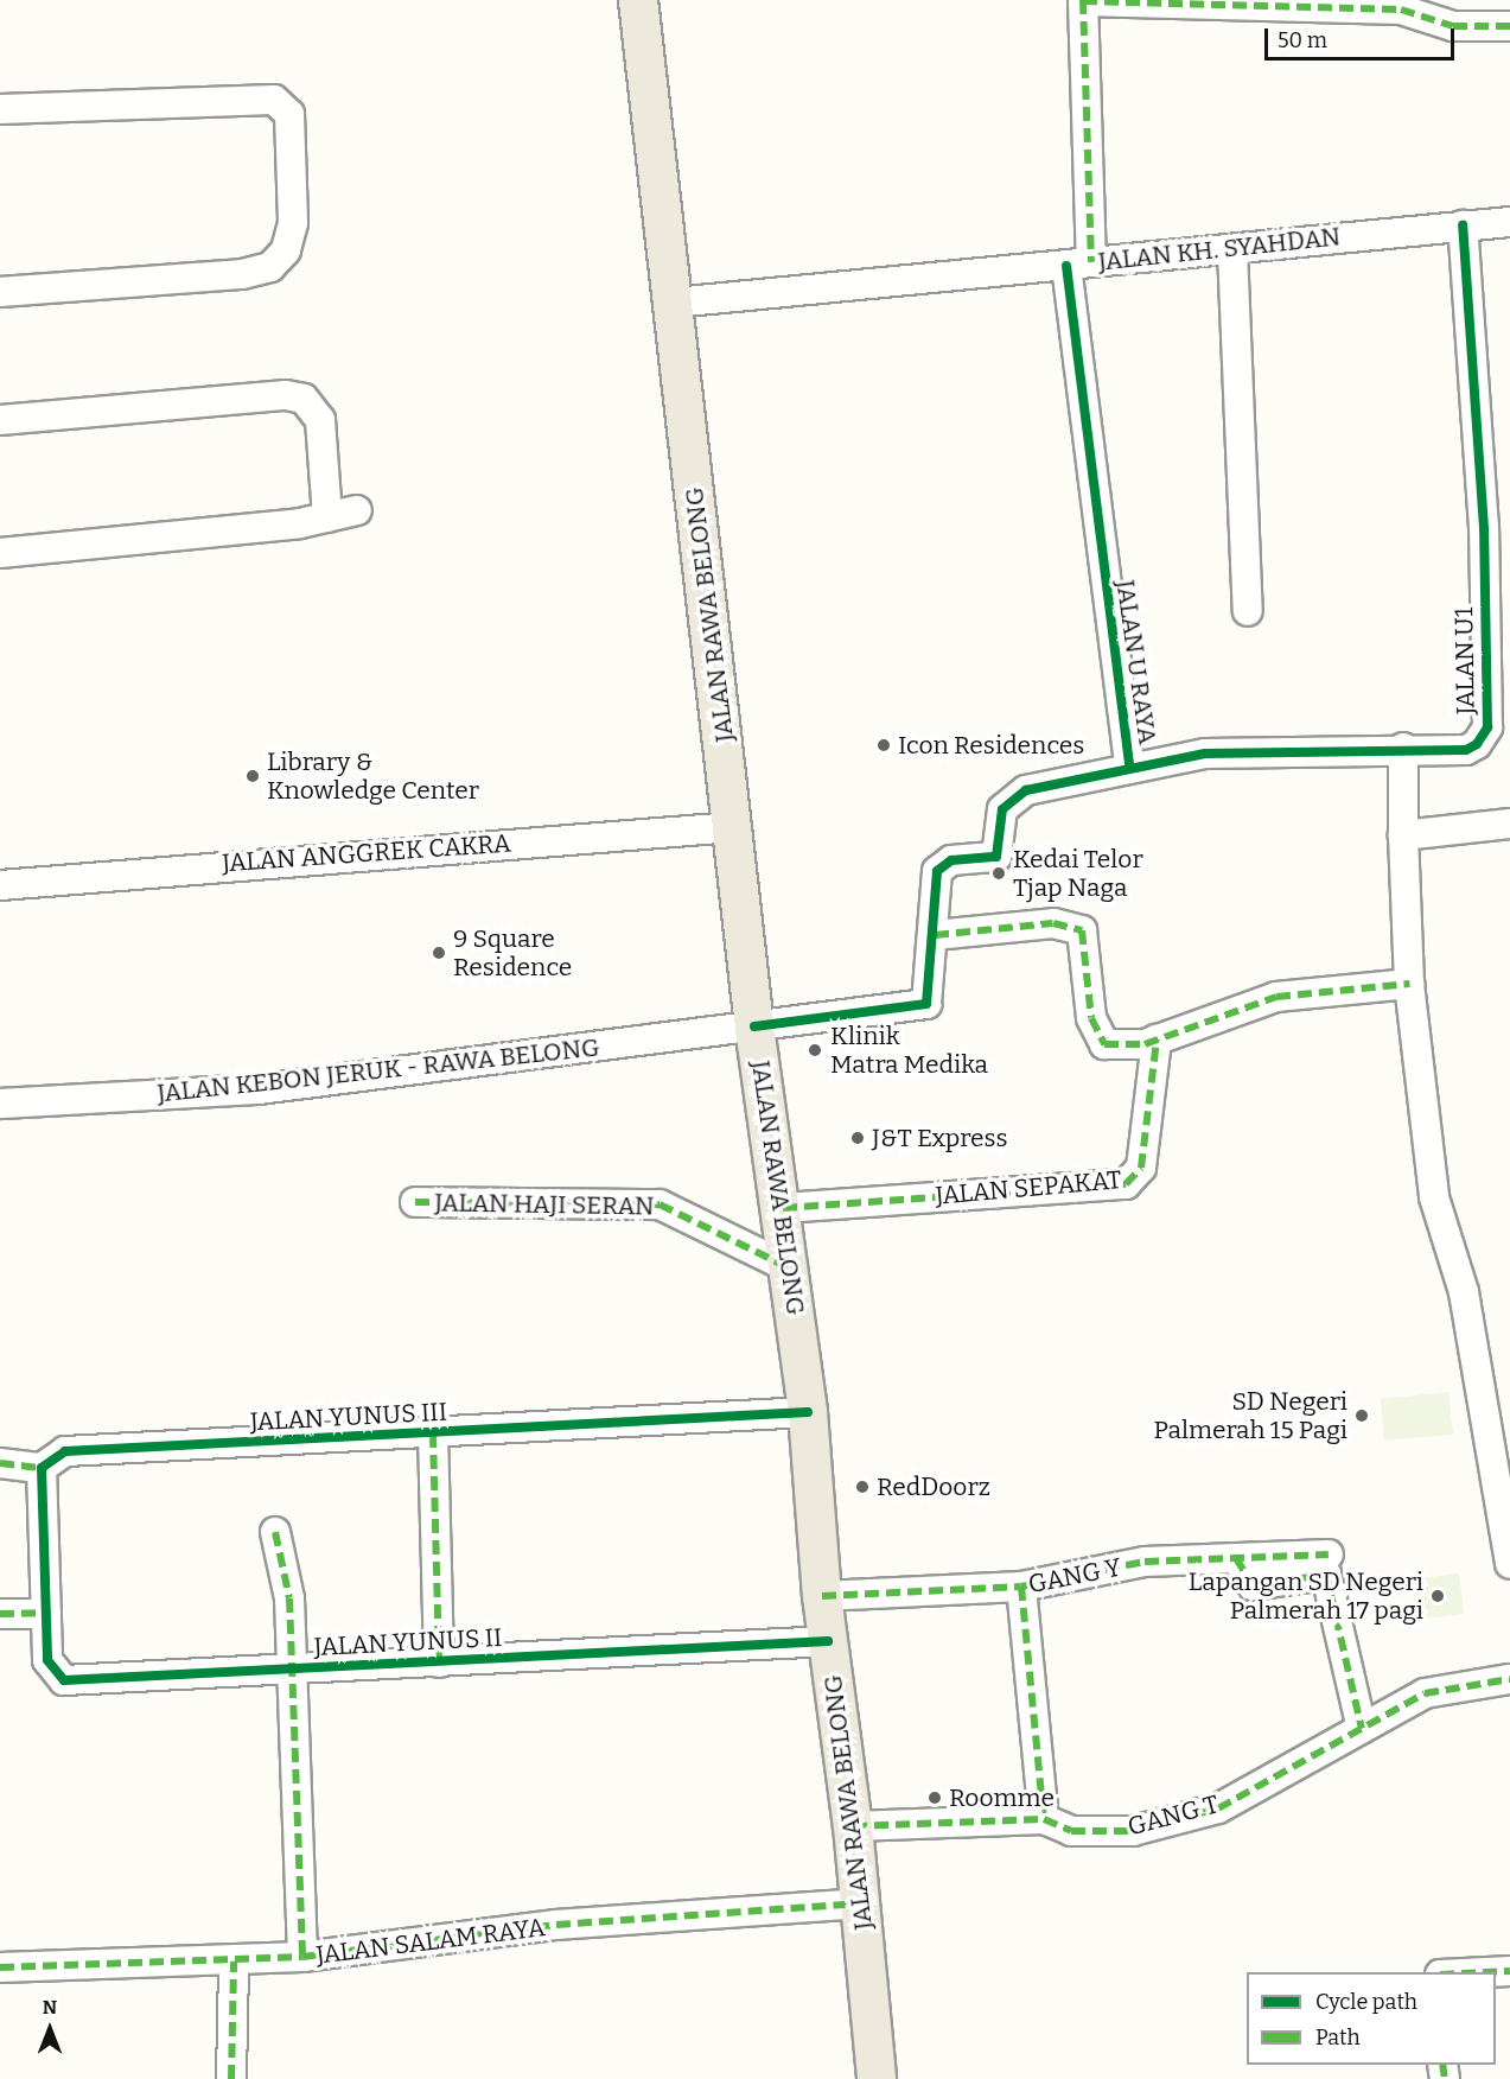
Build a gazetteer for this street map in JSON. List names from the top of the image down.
{
  "streets": {
    "main road": ["JALAN RAWA BELONG"],
    "street": [
      "JALAN KH. SYAHDAN",
      "JALAN U1",
      "JALAN U RAYA",
      "JALAN ANGGREK CAKRA",
      "JALAN KEBON JERUK - RAWA BELONG",
      "JALAN SEPAKAT",
      "JALAN HAJI SERAN",
      "JALAN YUNUS III",
      "GANG Y",
      "JALAN YUNUS II",
      "GANG T",
      "JALAN SALAM RAYA"
    ]
  },
  "crossings": [
    ["JALAN KH. SYAHDAN", "JALAN RAWA BELONG"],
    ["JALAN KH. SYAHDAN", "JALAN U1"],
    ["JALAN KH. SYAHDAN", "JALAN U RAYA"],
    ["JALAN RAWA BELONG", "JALAN U RAYA"],
    ["JALAN RAWA BELONG", "JALAN ANGGREK CAKRA"],
    ["JALAN RAWA BELONG", "JALAN KEBON JERUK - RAWA BELONG"],
    ["JALAN RAWA BELONG", "JALAN SEPAKAT"],
    ["JALAN RAWA BELONG", "JALAN HAJI SERAN"],
    ["JALAN RAWA BELONG", "JALAN YUNUS III"],
    ["JALAN RAWA BELONG", "GANG Y"],
    ["JALAN RAWA BELONG", "JALAN YUNUS II"],
    ["JALAN RAWA BELONG", "GANG T"],
    ["JALAN RAWA BELONG", "JALAN SALAM RAYA"],
    ["JALAN U1", "JALAN U RAYA"],
    ["JALAN U RAYA", "JALAN KEBON JERUK - RAWA BELONG"]
  ],
  "places": [
    "Icon Residences",
    "Library & Knowledge Center",
    "Kedai Telor Tjap Naga",
    "9 Square Residence",
    "Klinik Matra Medika",
    "J&T Express",
    "SD Negeri Palmerah 15 Pagi",
    "RedDoorz",
    "Lapangan SD Negeri Palmerah 17 pagi",
    "Roomme"
  ],
  "legend": ["Cycle path", "Path"],
  "scale_bar": "50 m",
  "north": "top"
}
